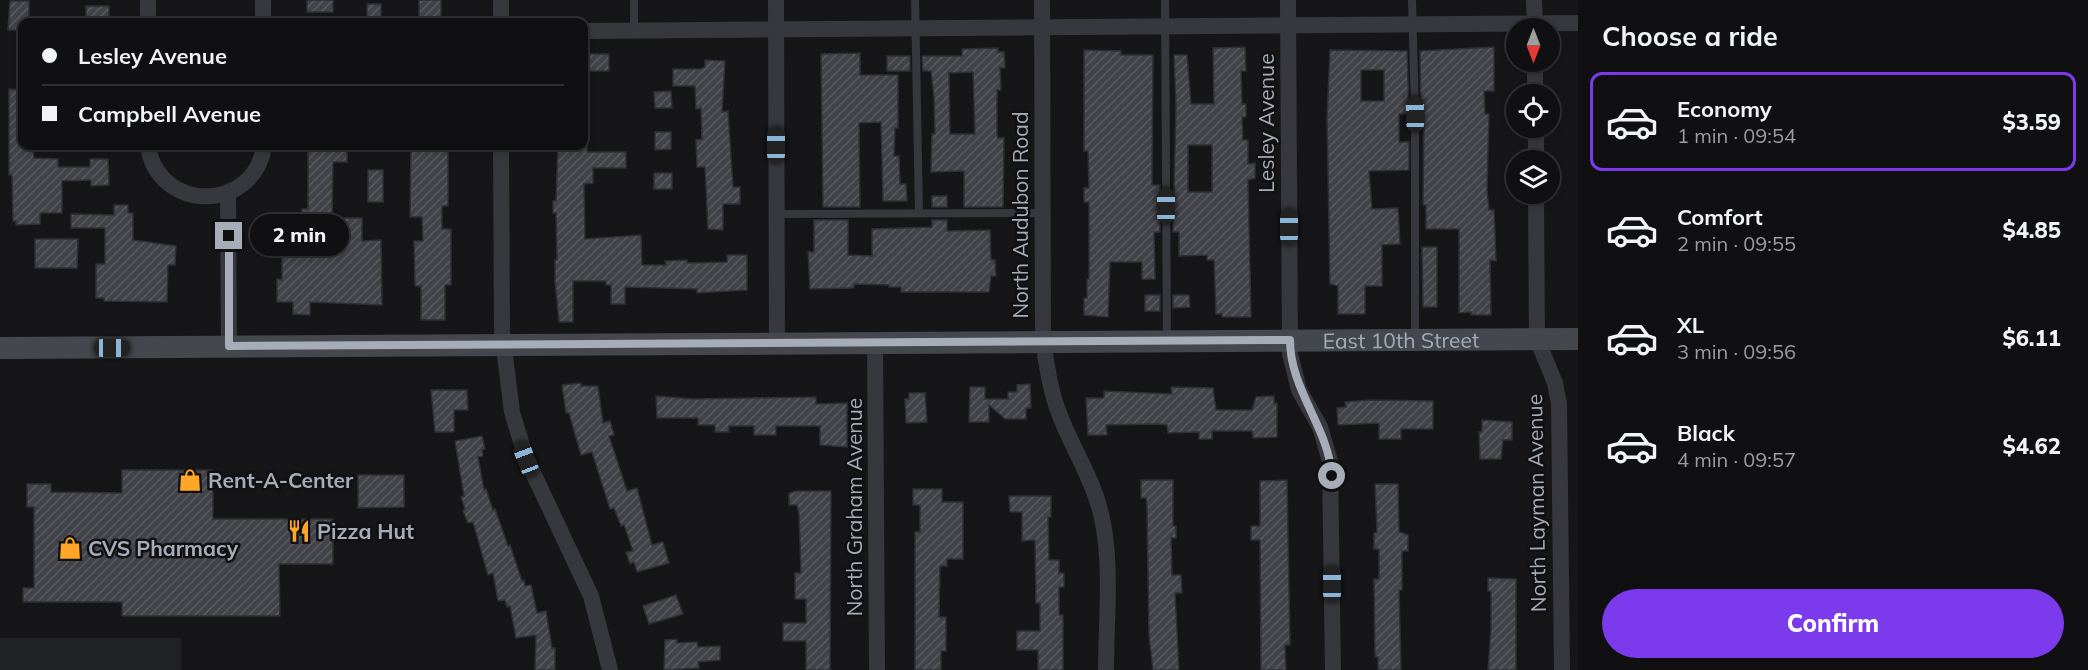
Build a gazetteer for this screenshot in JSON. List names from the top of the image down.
{
  "streets": {
    "main road": ["East 10th Street"],
    "street": [
      "Lesley Avenue",
      "North Audubon Road",
      "North Layman Avenue",
      "North Graham Avenue"
    ]
  },
  "crossings": [
    ["Lesley Avenue", "East 10th Street"],
    ["North Audubon Road", "East 10th Street"],
    ["East 10th Street", "North Layman Avenue"],
    ["East 10th Street", "North Graham Avenue"]
  ],
  "places": {
    "shop": ["Rent-A-Center", "CVS Pharmacy"],
    "restaurant": ["Pizza Hut"]
  },
  "north": "bottom",
  "page": {
    "heading": "Choose a ride",
    "banner": ["Lesley Avenue", "Campbell Avenue"],
    "list": [
      {
        "name": "Economy",
        "note": "1 min · 09:54",
        "value": "$3.59"
      },
      {
        "name": "Comfort",
        "note": "2 min · 09:55",
        "value": "$4.85"
      },
      {
        "name": "XL",
        "note": "3 min · 09:56",
        "value": "$6.11"
      },
      {
        "name": "Black",
        "note": "4 min · 09:57",
        "value": "$4.62"
      }
    ],
    "bubble": "2 min",
    "buttons": "Confirm"
  }
}
